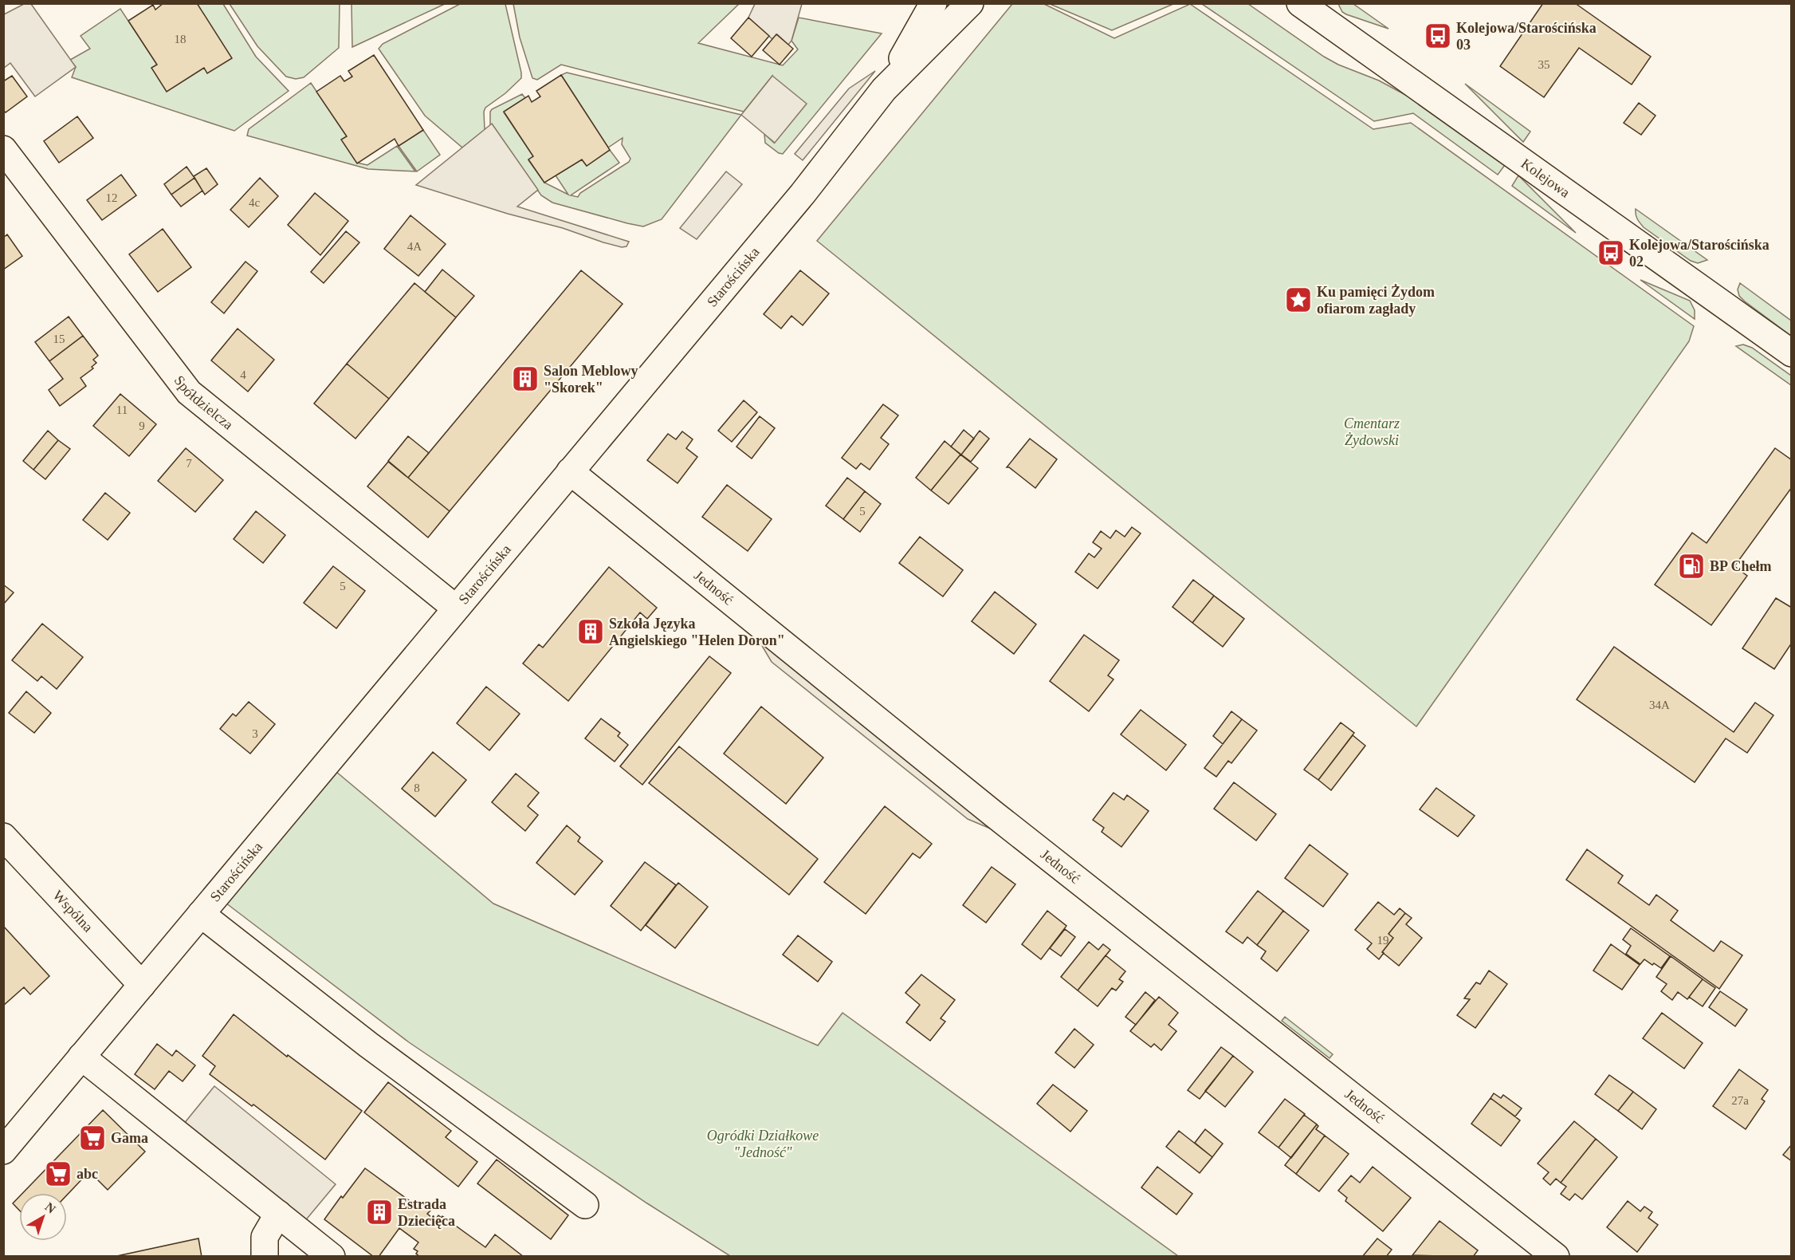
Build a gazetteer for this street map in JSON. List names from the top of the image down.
{
  "streets": {
    "street": [
      "Kolejowa",
      "Starościńska",
      "Spółdzielcza",
      "Jedność",
      "Wspólna"
    ]
  },
  "crossings": [
    ["Starościńska", "Spółdzielcza"],
    ["Starościńska", "Jedność"],
    ["Starościńska", "Wspólna"]
  ],
  "parks": ["Cmentarz Żydowski", "Ogródki Działkowe \"Jedność\""],
  "places": {
    "bus stop": ["Kolejowa/Starościńska 03", "Kolejowa/Starościńska 02"],
    "place": ["Ku pamięci Żydom ofiarom zagłady"],
    "building": ["Salon Meblowy \"Skorek\"", "Szkoła Języka Angielskiego \"Helen Doron\"", "Estrada Dziecięca"],
    "fuel station": ["BP Chełm"],
    "supermarket": ["Gama", "abc"]
  },
  "house_numbers": [
    "18",
    "35",
    "12",
    "4c",
    "4A",
    "15",
    "4",
    "11",
    "9",
    "7",
    "5",
    "5",
    "34A",
    "3",
    "8",
    "19",
    "27a"
  ],
  "north": "top right"
}
